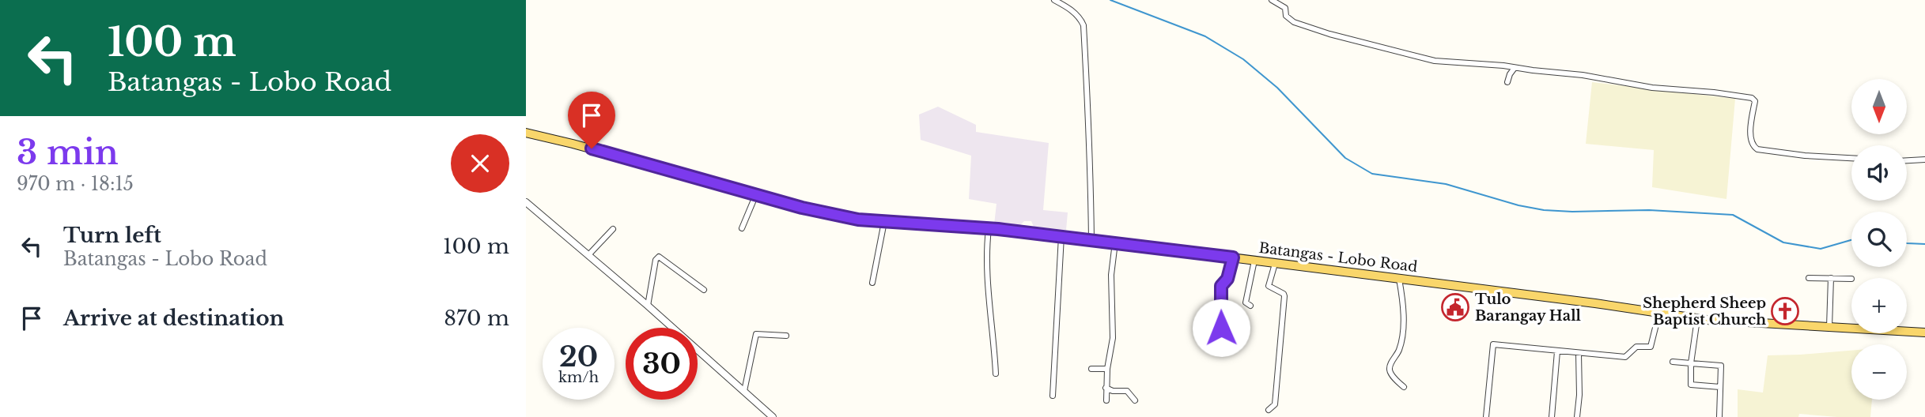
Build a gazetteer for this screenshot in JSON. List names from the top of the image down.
{
  "streets": {
    "main road": ["Batangas - Lobo Road"]
  },
  "places": {
    "public building": ["Tulo Barangay Hall"],
    "church": ["Shepherd Sheep Baptist Church"]
  },
  "north": "bottom",
  "page": {
    "turn": ["100 m", "Batangas - Lobo Road"],
    "map_buttons": ["+", "−"],
    "heading": ["3 min", "970 m · 18:15"],
    "list": [
      {
        "name": "Turn left",
        "note": "Batangas - Lobo Road",
        "value": "100 m"
      },
      {
        "name": "Arrive at destination",
        "value": "870 m"
      }
    ],
    "speed": "20 km/h",
    "limit": "30"
  }
}
